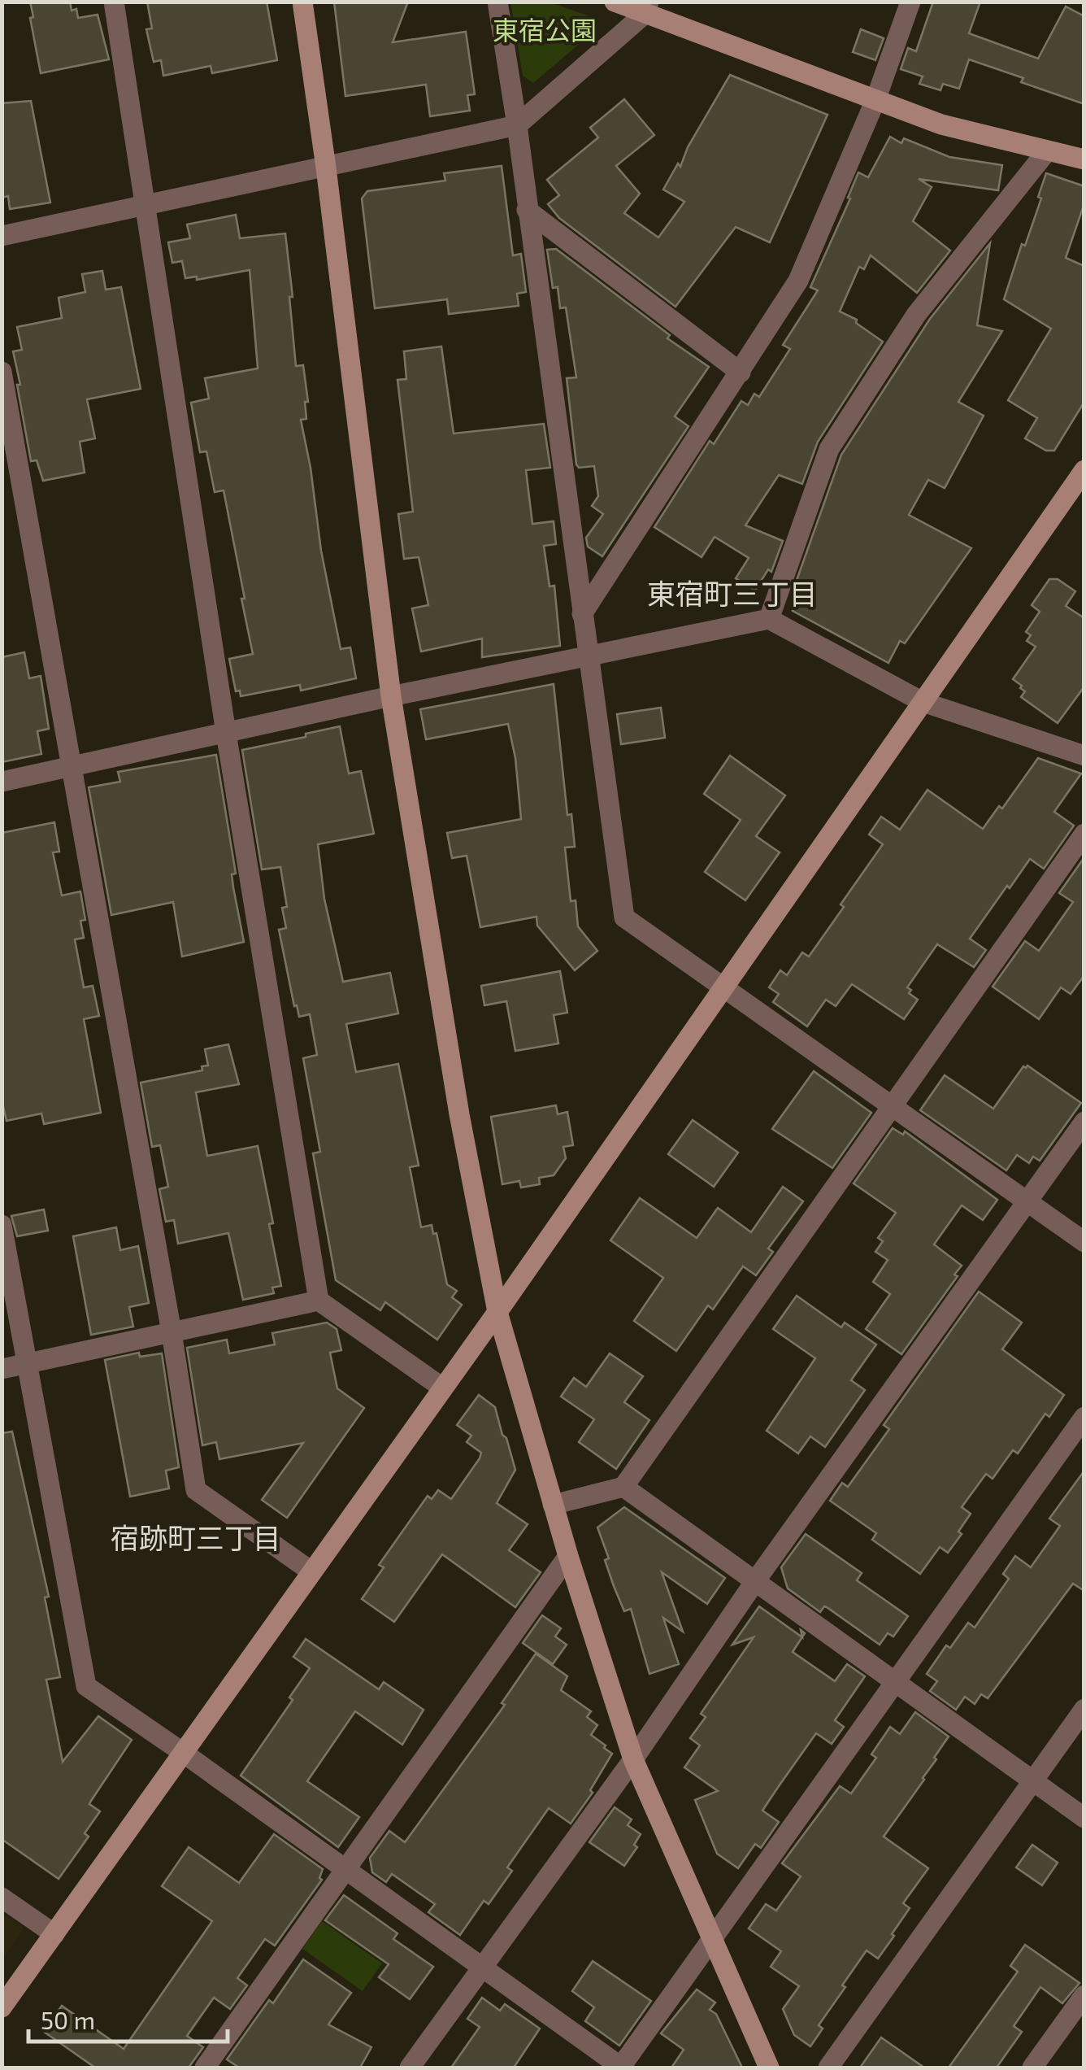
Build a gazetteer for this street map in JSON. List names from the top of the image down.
{
  "districts": ["東宿町三丁目", "宿跡町三丁目"],
  "parks": ["東宿公園"],
  "scale_bar": "50 m"
}
